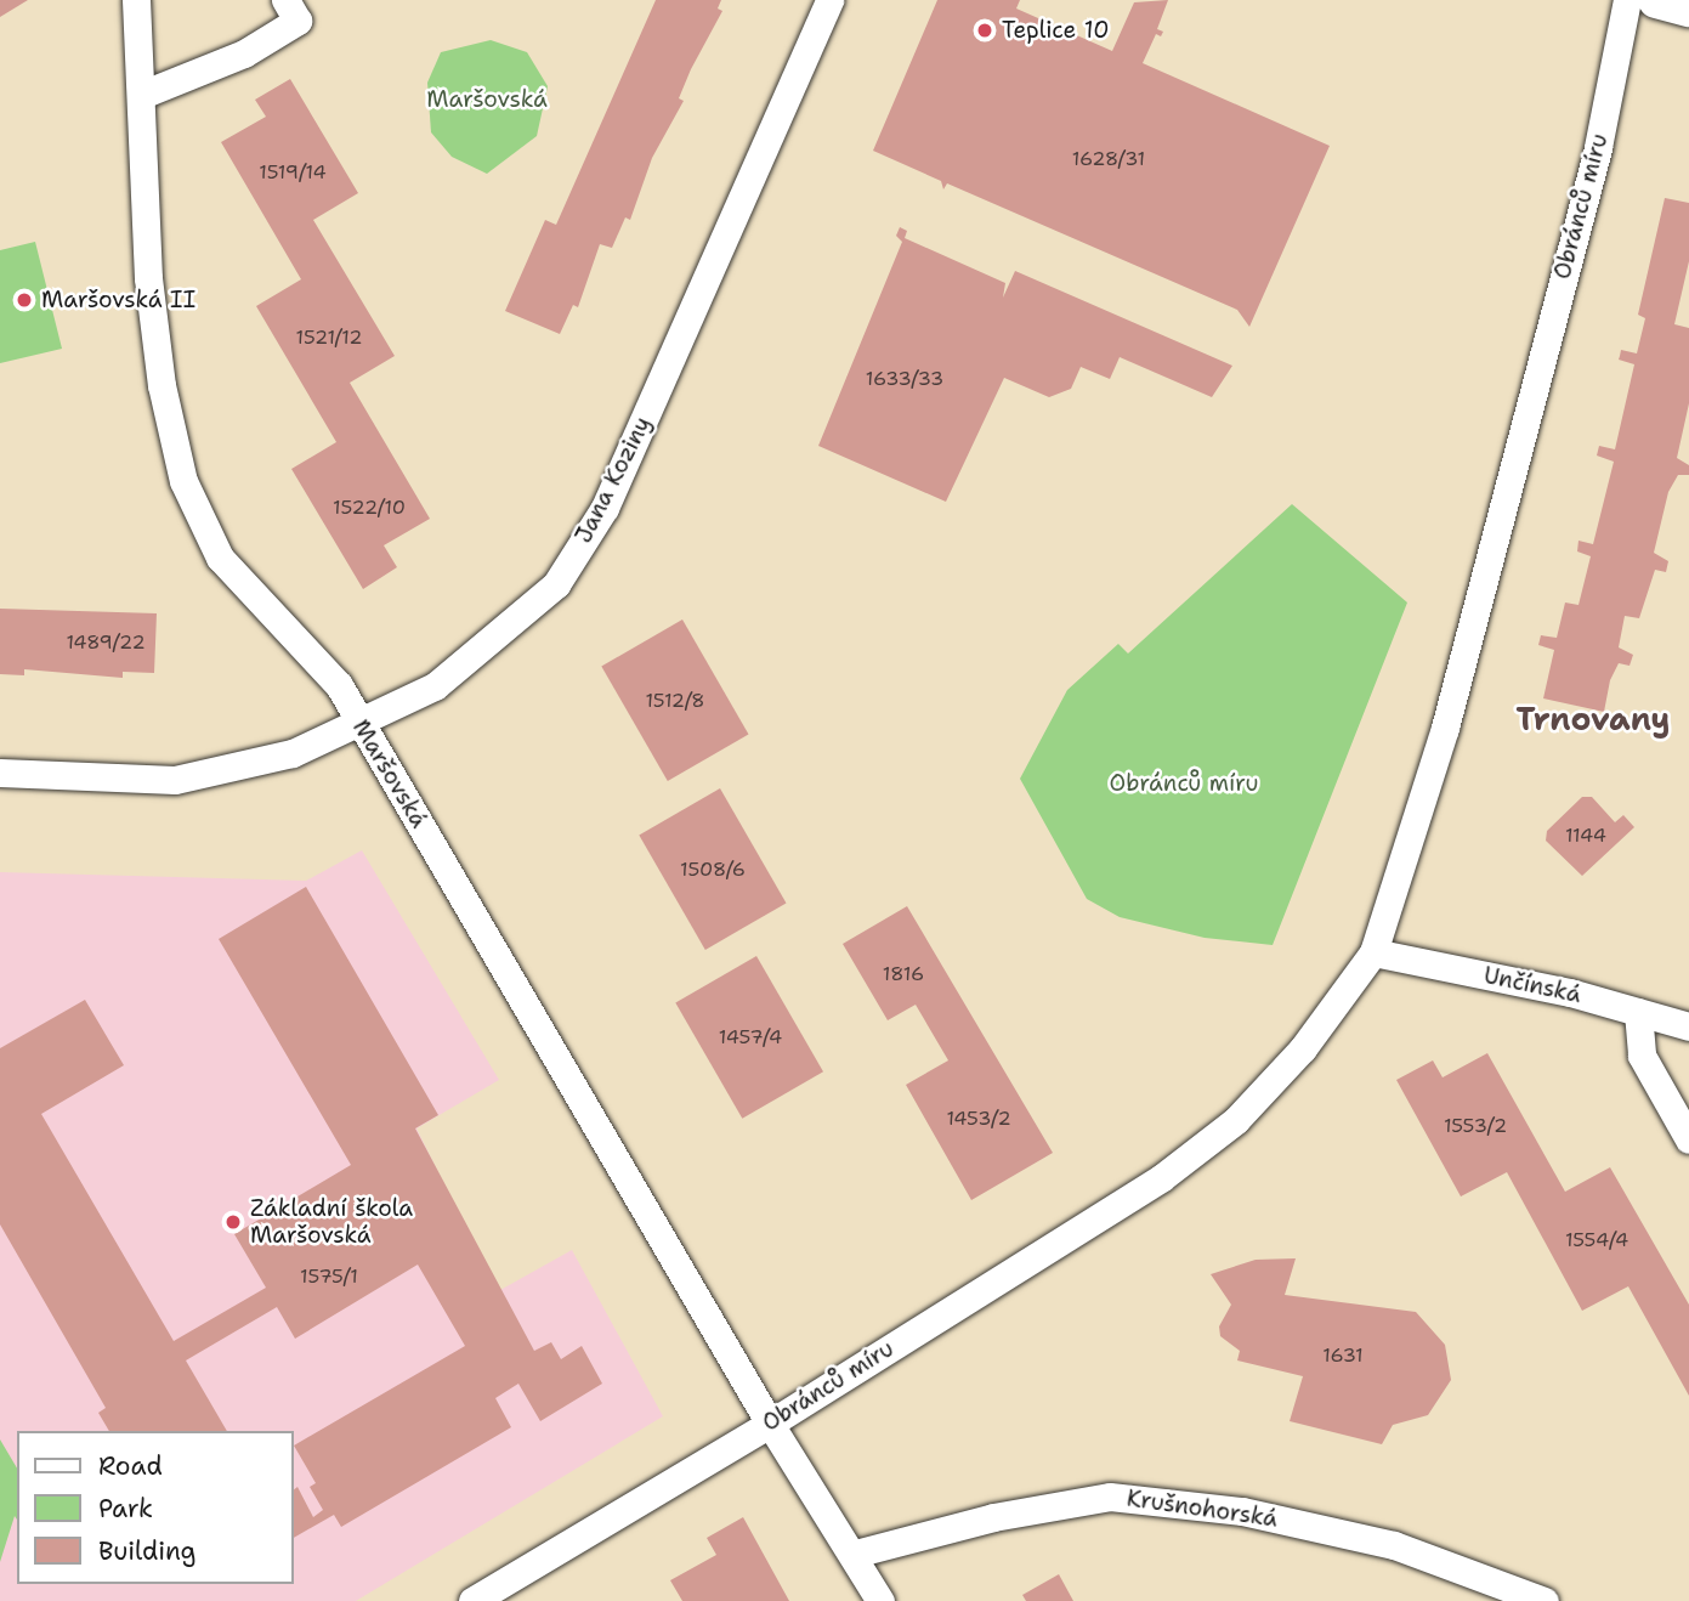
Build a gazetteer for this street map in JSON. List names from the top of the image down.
{
  "streets": {
    "street": [
      "Obránců míru",
      "Jana Koziny",
      "Maršovská",
      "Unčínská",
      "Krušnohorská"
    ]
  },
  "crossings": [
    ["Obránců míru", "Maršovská"],
    ["Obránců míru", "Unčínská"],
    ["Jana Koziny", "Maršovská"]
  ],
  "districts": ["Trnovany"],
  "parks": ["Maršovská", "Obránců míru"],
  "places": ["Teplice 10", "Maršovská II", "Základní škola Maršovská"],
  "house_numbers": [
    "1628/31",
    "1519/14",
    "1521/12",
    "1633/33",
    "1522/10",
    "1489/22",
    "1512/8",
    "1144",
    "1508/6",
    "1816",
    "1457/4",
    "1453/2",
    "1553/2",
    "1554/4",
    "1575/1",
    "1631"
  ],
  "legend": ["Road", "Park", "Building"]
}
